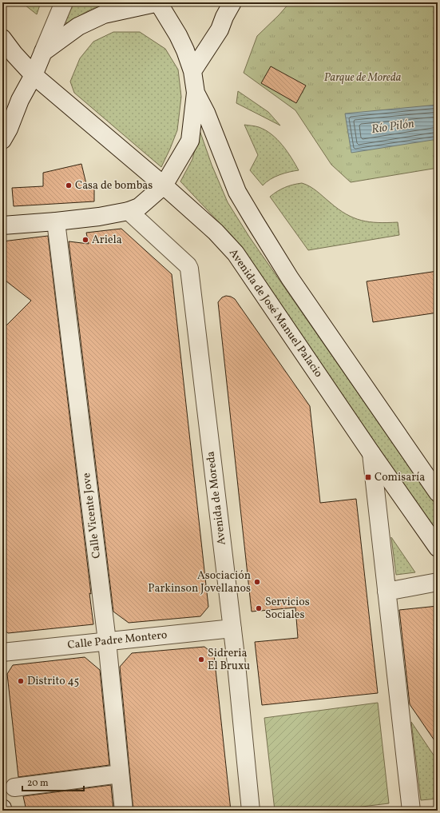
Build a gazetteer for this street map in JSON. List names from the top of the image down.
{
  "streets": {
    "street": [
      "Avenida de José Manuel Palacio",
      "Avenida de Moreda",
      "Calle Vicente Jove",
      "Calle Padre Montero"
    ]
  },
  "crossings": [
    ["Avenida de Moreda", "Calle Padre Montero"],
    ["Calle Vicente Jove", "Calle Padre Montero"]
  ],
  "water": ["Río Pilón"],
  "parks": ["Parque de Moreda"],
  "places": {
    "other": [
      "Casa de bombas",
      "Ariela",
      "Asociación Parkinson Jovellanos",
      "Servicios Sociales",
      "Sidreria El Bruxu",
      "Distrito 45"
    ],
    "transit": ["Comisaría"]
  },
  "scale_bar": "20 m"
}
